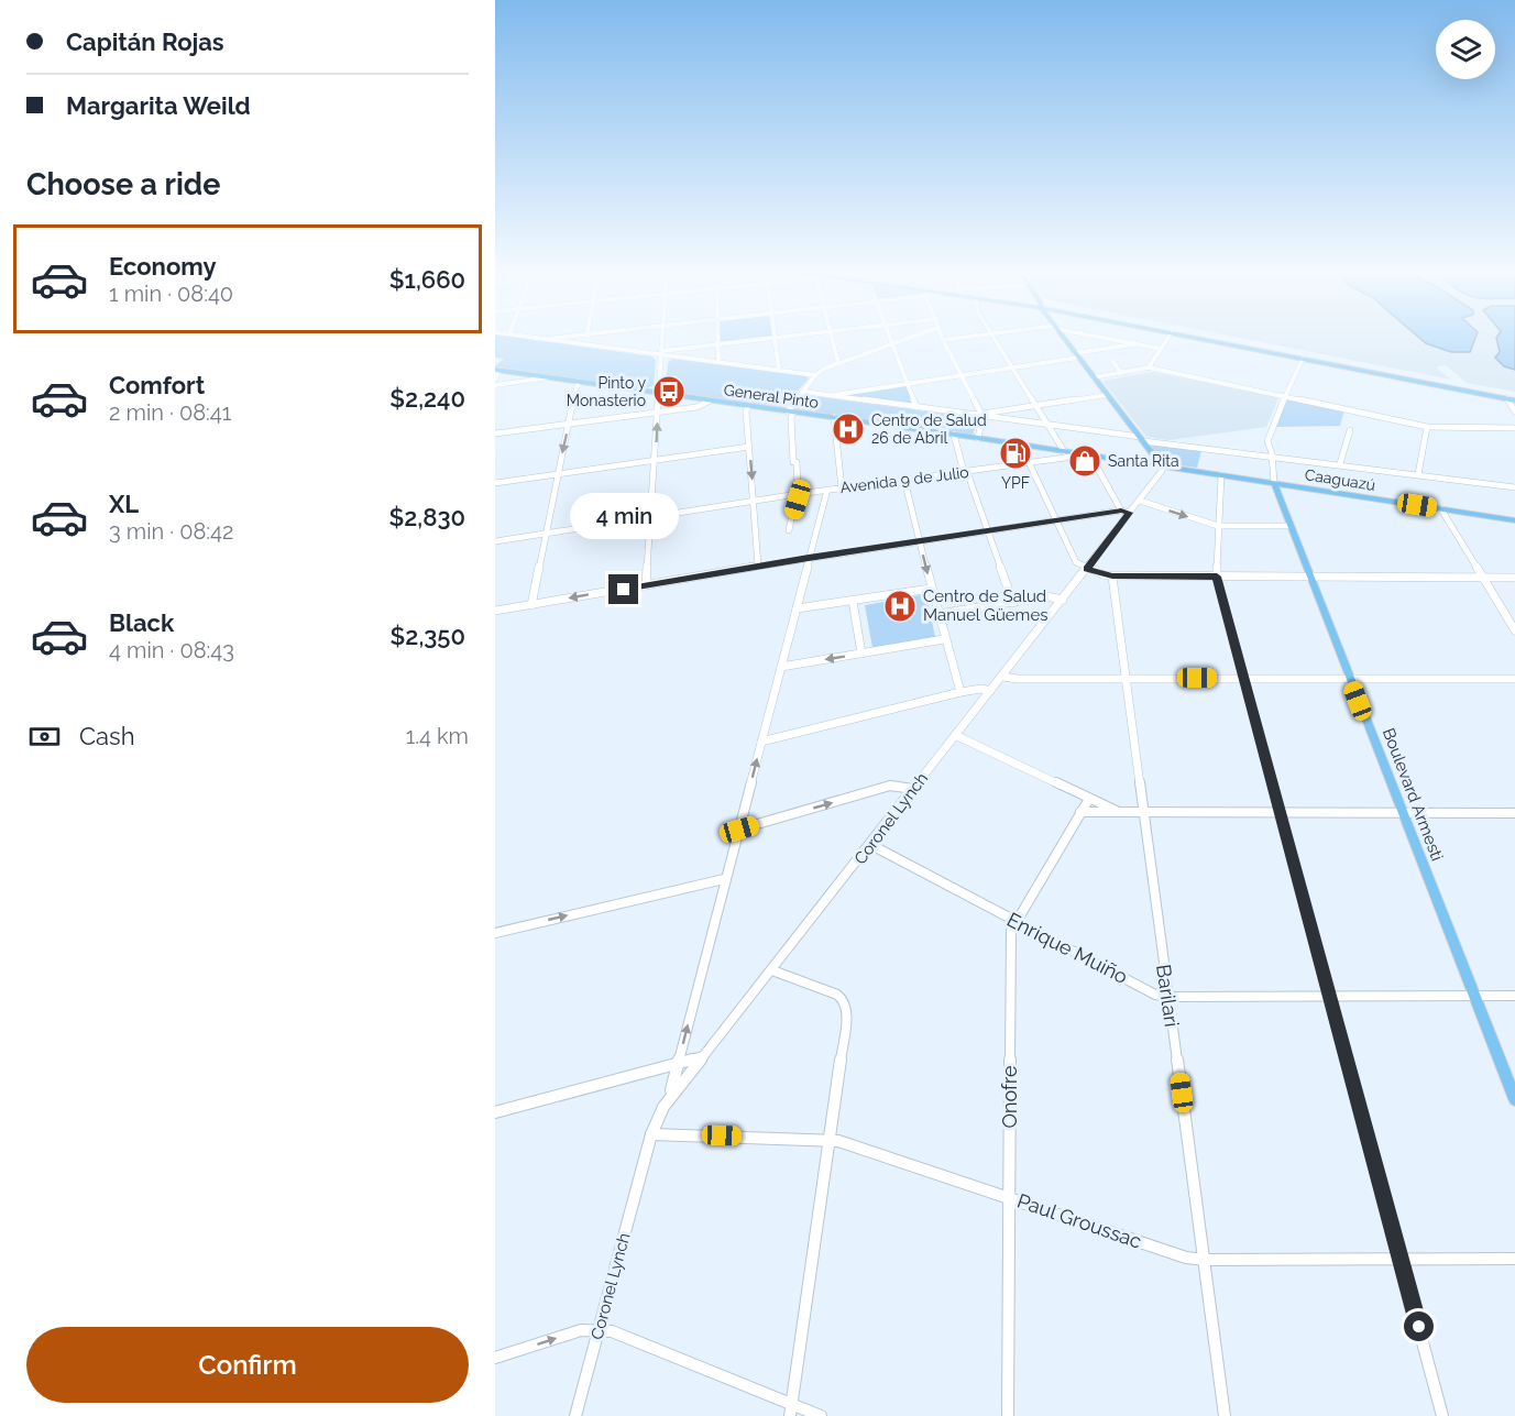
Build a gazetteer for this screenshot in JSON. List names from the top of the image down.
{
  "streets": {
    "main road": ["General Pinto", "Caaguazú", "Boulevard Armesti"],
    "street": [
      "Avenida 9 de Julio",
      "Coronel Lynch",
      "Enrique Muiño",
      "Barilari",
      "Onofre",
      "Paul Groussac"
    ]
  },
  "crossings": [
    ["General Pinto", "Avenida 9 de Julio"],
    ["General Pinto", "Caaguazú"],
    ["General Pinto", "Coronel Lynch"],
    ["Caaguazú", "Boulevard Armesti"],
    ["Caaguazú", "Coronel Lynch"],
    ["Boulevard Armesti", "Enrique Muiño"],
    ["Coronel Lynch", "Enrique Muiño"],
    ["Coronel Lynch", "Paul Groussac"],
    ["Enrique Muiño", "Barilari"],
    ["Enrique Muiño", "Onofre"],
    ["Barilari", "Paul Groussac"],
    ["Onofre", "Paul Groussac"]
  ],
  "places": {
    "bus stop": ["Pinto y Monasterio"],
    "hospital": ["Centro de Salud 26 de Abril", "Centro de Salud Manuel Güemes"],
    "fuel station": ["YPF"],
    "shop": ["Santa Rita"]
  },
  "page": {
    "banner": ["Capitán Rojas", "Margarita Weild"],
    "heading": "Choose a ride",
    "list": [
      {
        "name": "Economy",
        "note": "1 min · 08:40",
        "value": "$1,660"
      },
      {
        "name": "Comfort",
        "note": "2 min · 08:41",
        "value": "$2,240"
      },
      {
        "name": "XL",
        "note": "3 min · 08:42",
        "value": "$2,830"
      },
      {
        "name": "Black",
        "note": "4 min · 08:43",
        "value": "$2,350"
      }
    ],
    "bubble": "4 min",
    "pay": ["Cash", "1.4 km"],
    "buttons": "Confirm"
  }
}
